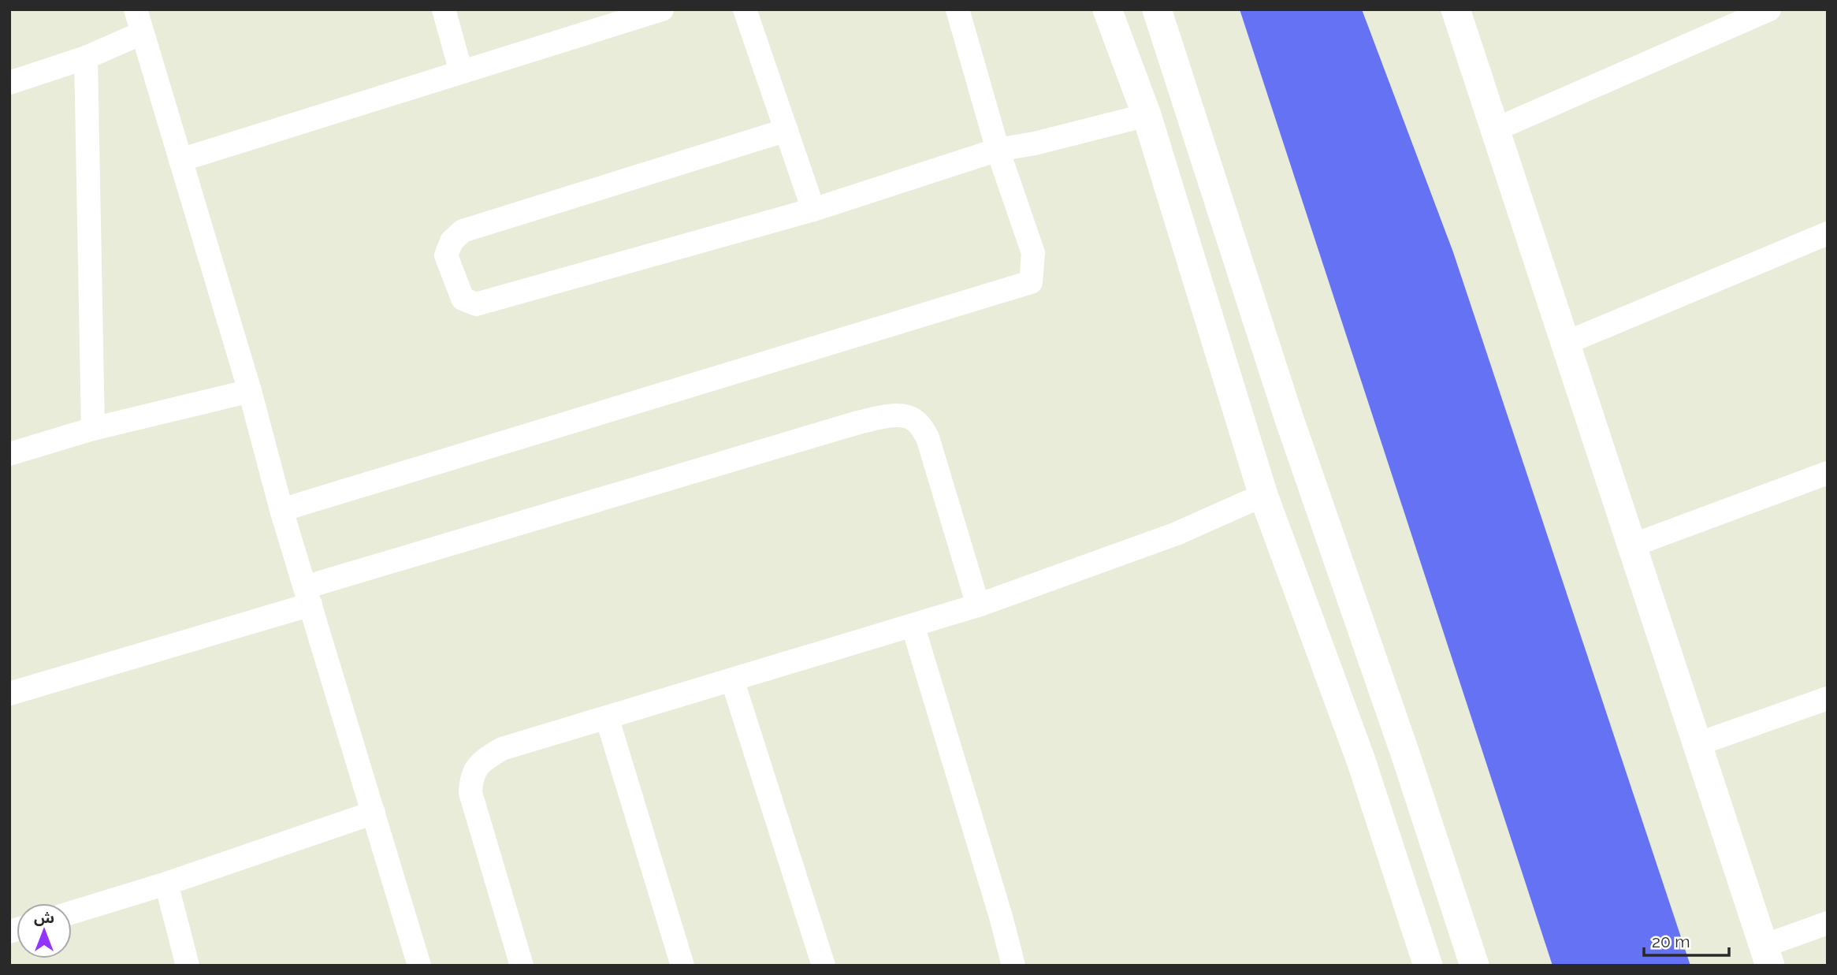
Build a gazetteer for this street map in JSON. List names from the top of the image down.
{
  "scale_bar": "20 m",
  "north": "top"
}
